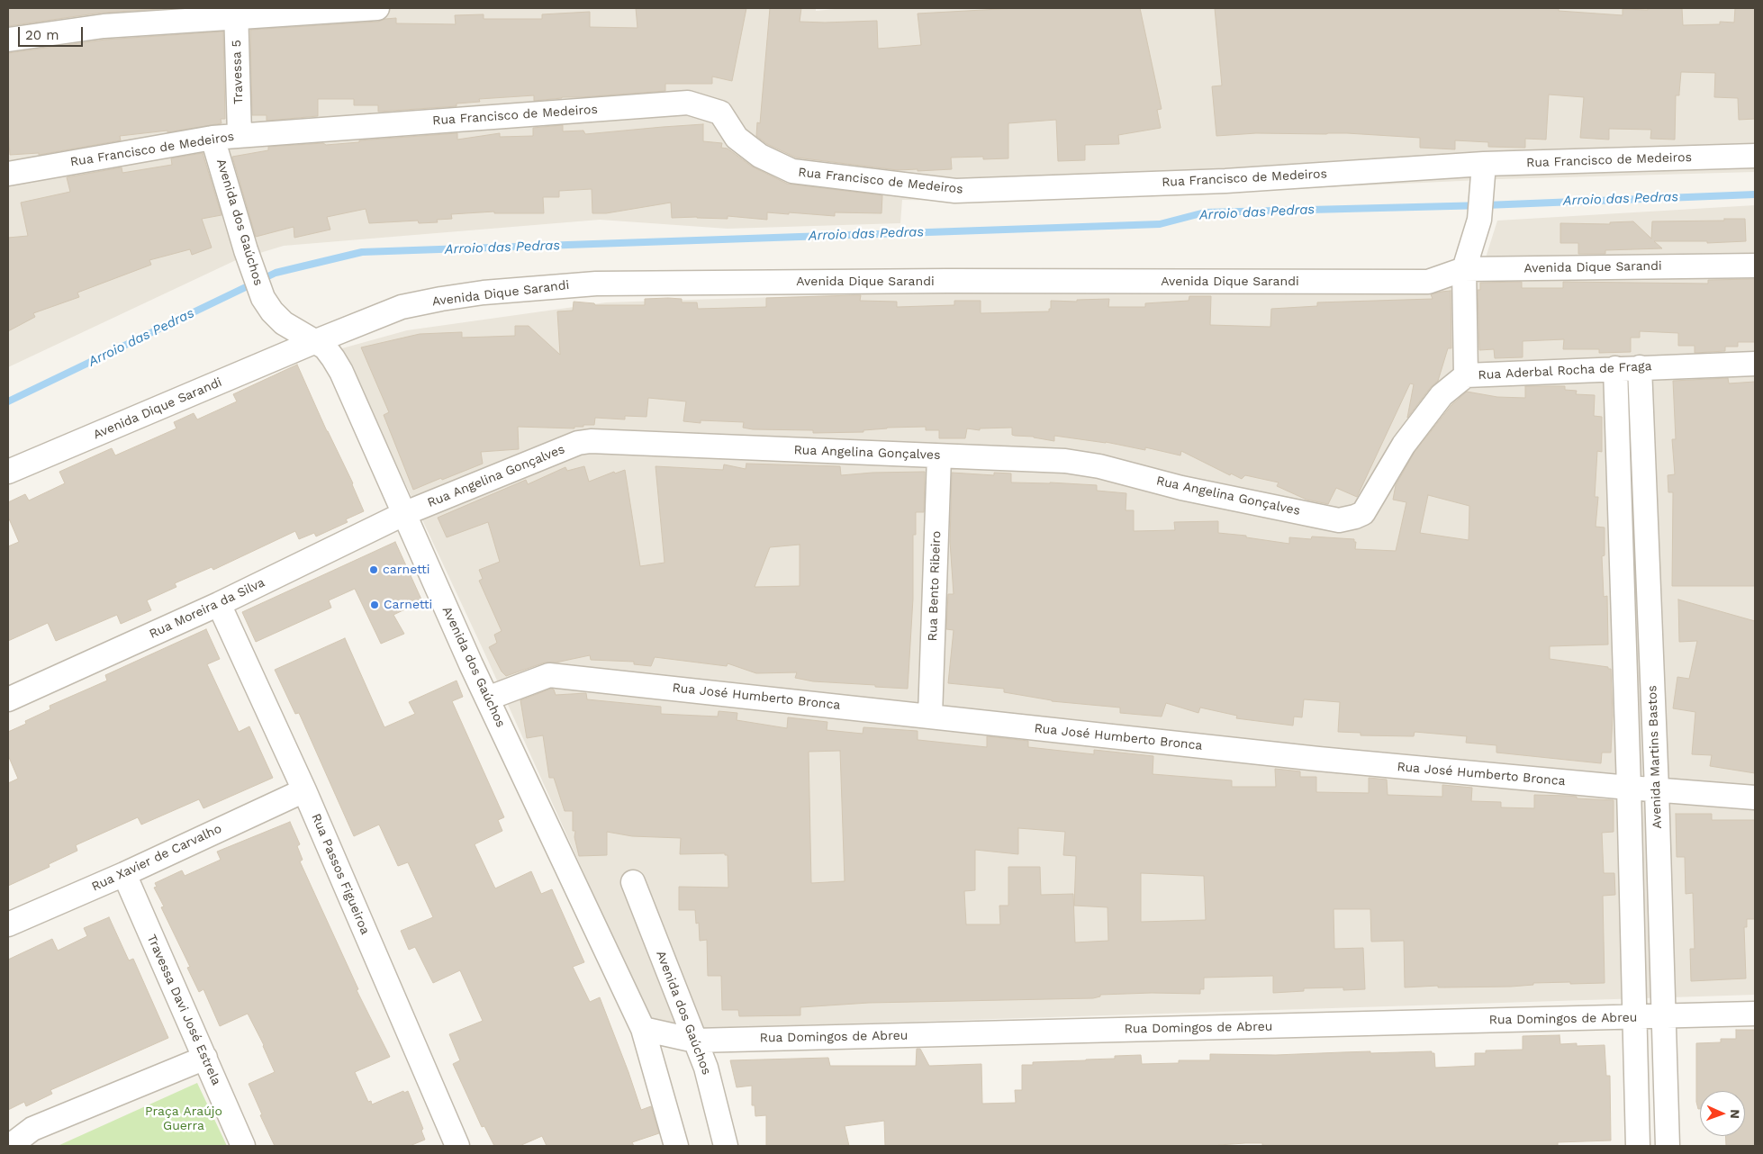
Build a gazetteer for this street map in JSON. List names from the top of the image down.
{
  "streets": {
    "street": [
      "Travessa 5",
      "Rua Francisco de Medeiros",
      "Avenida dos Gaúchos",
      "Avenida Dique Sarandi",
      "Rua Aderbal Rocha de Fraga",
      "Rua Angelina Gonçalves",
      "Rua Bento Ribeiro",
      "Rua Moreira da Silva",
      "Rua José Humberto Bronca",
      "Avenida Martins Bastos",
      "Rua Xavier de Carvalho",
      "Rua Passos Figueiroa",
      "Travessa Davi José Estrela",
      "Rua Domingos de Abreu"
    ]
  },
  "crossings": [
    ["Travessa 5", "Rua Francisco de Medeiros"],
    ["Rua Francisco de Medeiros", "Avenida dos Gaúchos"],
    ["Avenida dos Gaúchos", "Avenida Dique Sarandi"],
    ["Avenida dos Gaúchos", "Rua Angelina Gonçalves"],
    ["Avenida dos Gaúchos", "Rua Moreira da Silva"],
    ["Avenida dos Gaúchos", "Rua José Humberto Bronca"],
    ["Avenida dos Gaúchos", "Rua Domingos de Abreu"],
    ["Rua Aderbal Rocha de Fraga", "Rua Angelina Gonçalves"],
    ["Rua Aderbal Rocha de Fraga", "Avenida Martins Bastos"],
    ["Rua Angelina Gonçalves", "Rua Bento Ribeiro"],
    ["Rua Angelina Gonçalves", "Rua Moreira da Silva"],
    ["Rua Bento Ribeiro", "Rua José Humberto Bronca"],
    ["Rua Moreira da Silva", "Rua Passos Figueiroa"],
    ["Rua José Humberto Bronca", "Avenida Martins Bastos"],
    ["Avenida Martins Bastos", "Rua Domingos de Abreu"],
    ["Rua Xavier de Carvalho", "Rua Passos Figueiroa"],
    ["Rua Xavier de Carvalho", "Travessa Davi José Estrela"]
  ],
  "water": ["Arroio das Pedras"],
  "parks": ["Praça Araújo Guerra"],
  "places": ["carnetti", "Carnetti"],
  "scale_bar": "20 m",
  "north": "right"
}
